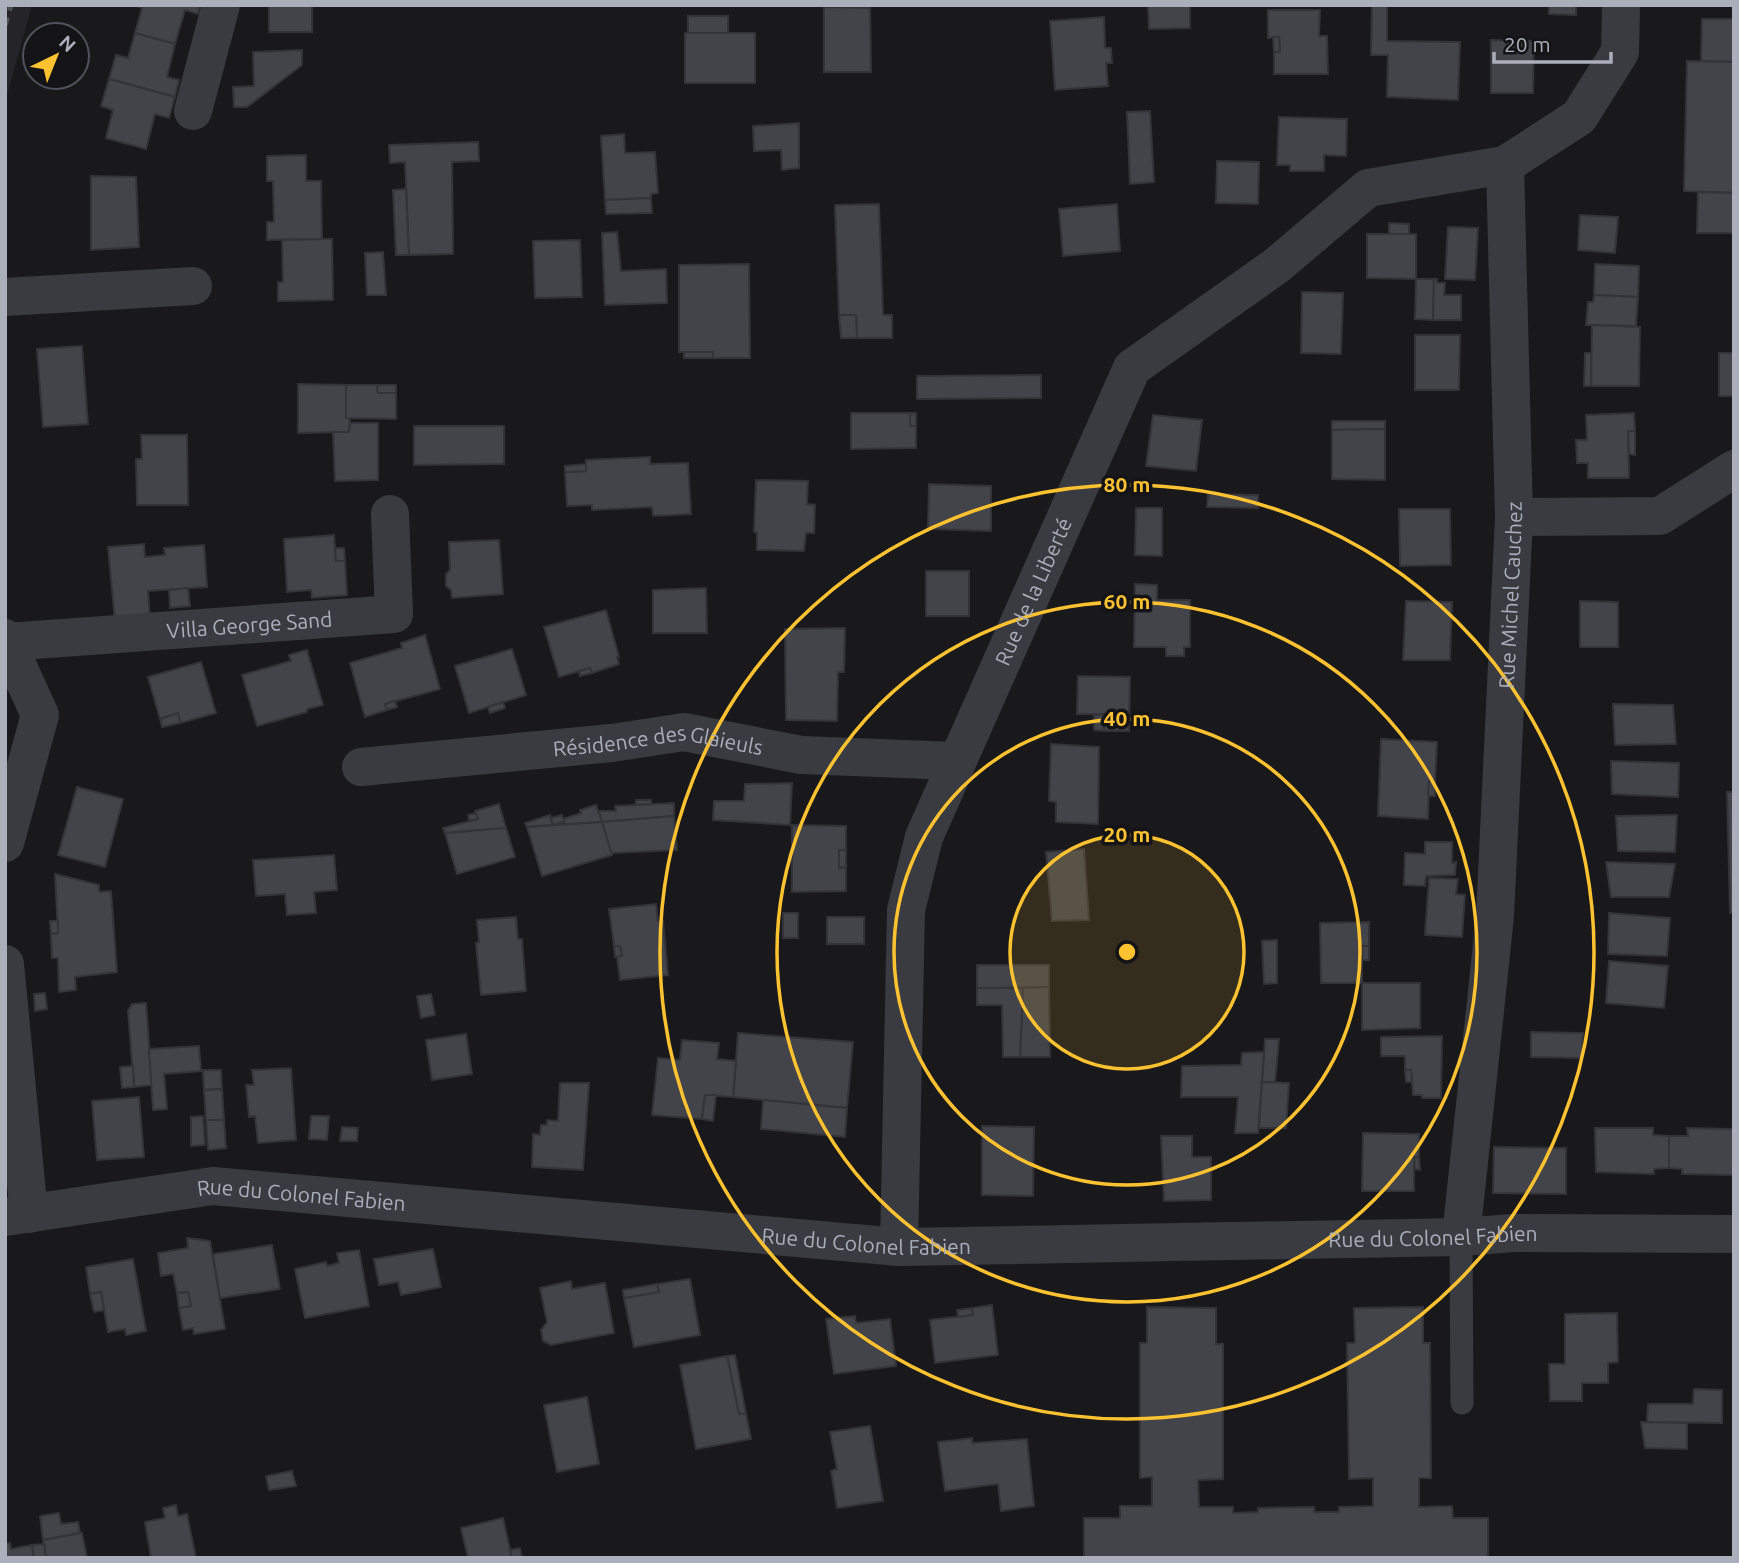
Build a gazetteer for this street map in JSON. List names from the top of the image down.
{
  "streets": {
    "street": [
      "Rue de la Liberté",
      "Rue Michel Cauchez",
      "Villa George Sand",
      "Résidence des Glaieuls",
      "Rue du Colonel Fabien"
    ]
  },
  "crossings": [
    ["Rue de la Liberté", "Rue Michel Cauchez"],
    ["Rue de la Liberté", "Résidence des Glaieuls"],
    ["Rue de la Liberté", "Rue du Colonel Fabien"],
    ["Rue Michel Cauchez", "Rue du Colonel Fabien"]
  ],
  "scale_bar": "20 m",
  "north": "top right",
  "rings": [
    "80 m",
    "60 m",
    "40 m",
    "20 m"
  ]
}
